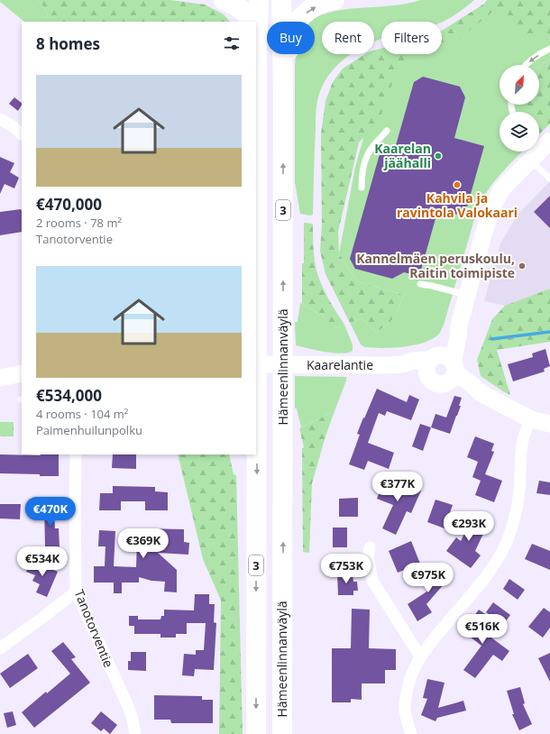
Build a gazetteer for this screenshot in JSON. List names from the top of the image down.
{
  "streets": {
    "highway": ["3", "Hämeenlinnanväylä"],
    "main road": ["Kaarelantie"],
    "street": ["Tanotorventie"]
  },
  "places": ["Kaarelan jäähalli", "Kahvila ja ravintola Valokaari", "Kannelmäen peruskoulu, Raitin toimipiste"],
  "north": "top right",
  "page": {
    "chip": ["Buy", "Rent", "Filters"],
    "heading": "8 homes",
    "list": [
      {
        "name": "€470,000",
        "note": "2 rooms · 78 m² · Tanotorventie"
      },
      {
        "name": "€534,000",
        "note": "4 rooms · 104 m² · Paimenhuilunpolku"
      }
    ],
    "price": [
      "€377K",
      "€470K",
      "€293K",
      "€369K",
      "€534K",
      "€753K",
      "€975K",
      "€516K"
    ]
  }
}
